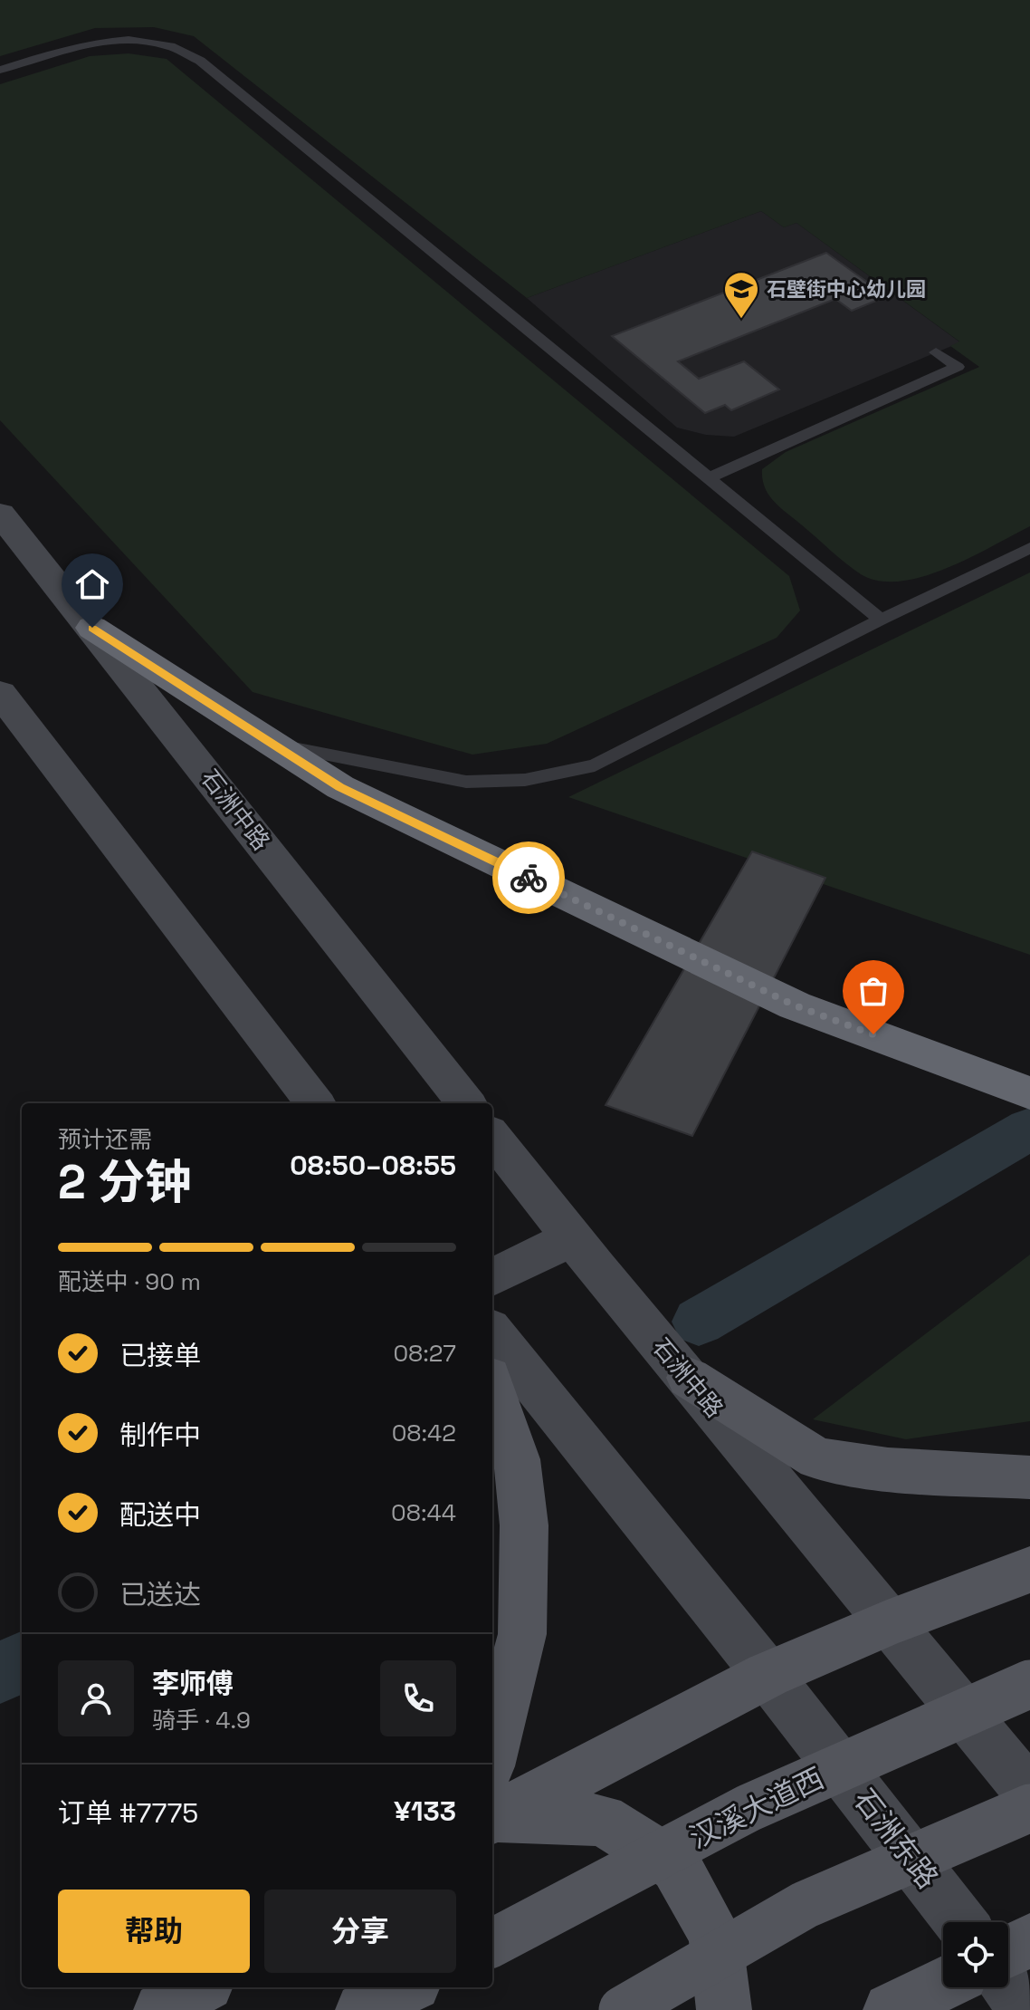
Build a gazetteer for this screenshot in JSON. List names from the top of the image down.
{
  "streets": {
    "main road": ["石洲中路", "汉溪大道西", "石洲东路"]
  },
  "places": {
    "school or university": ["石壁街中心幼儿园"]
  },
  "page": {
    "heading": ["2 分钟", "预计还需", "08:50–08:55"],
    "panel": [
      "李师傅",
      "骑手 · 4.9",
      "订单 #7775",
      "¥133"
    ],
    "bar": "配送中 · 90 m",
    "list": [
      ["已接单", "08:27"],
      ["制作中", "08:42"],
      ["配送中", "08:44"],
      "已送达"
    ],
    "buttons": ["帮助", "分享"]
  }
}
